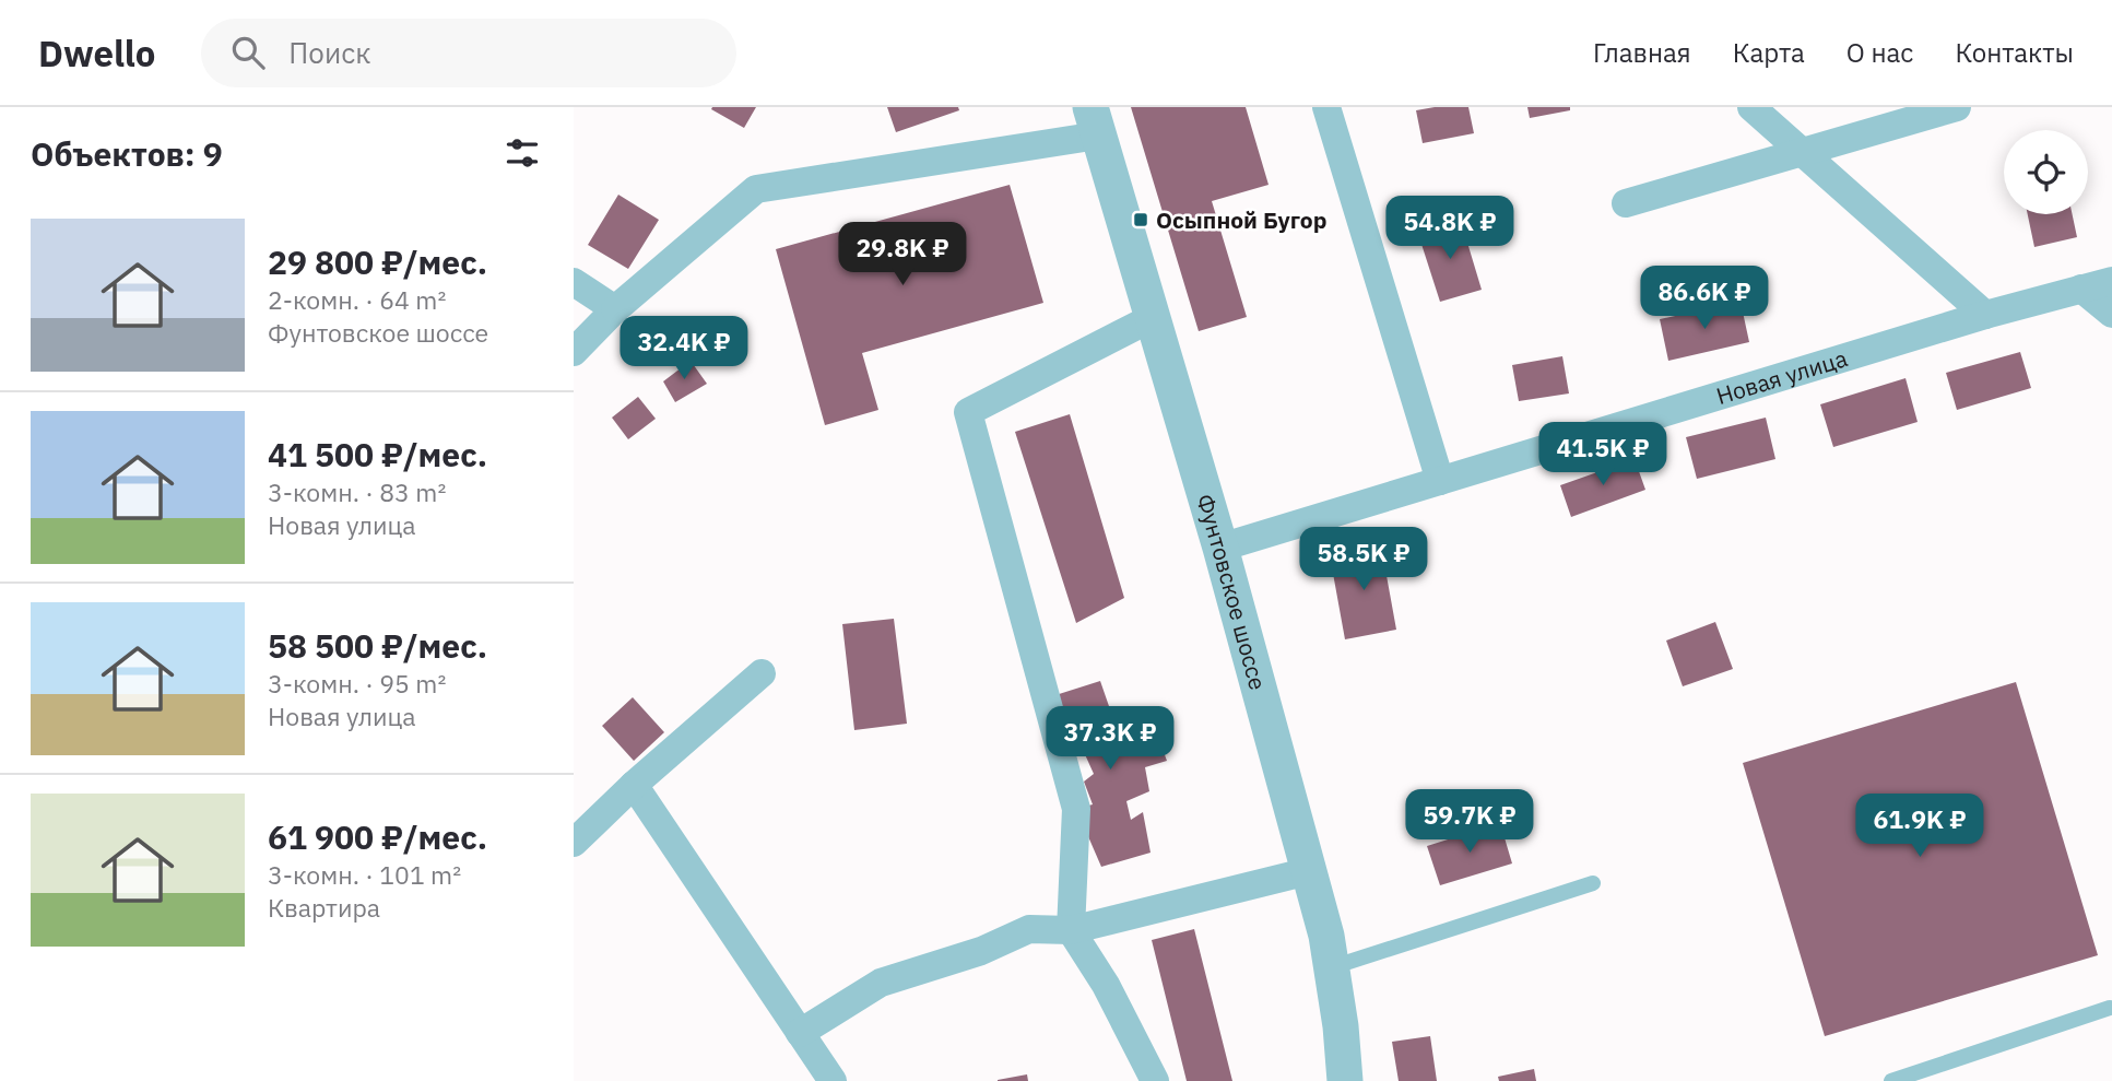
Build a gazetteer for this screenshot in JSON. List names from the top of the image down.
{
  "streets": {
    "street": ["Новая улица", "Фунтовское шоссе"]
  },
  "crossings": [
    ["Новая улица", "Фунтовское шоссе"]
  ],
  "places": {
    "transit": ["Осыпной Бугор"]
  },
  "page": {
    "header": "Dwello",
    "search": "Поиск",
    "nav": [
      "Главная",
      "Карта",
      "О нас",
      "Контакты"
    ],
    "heading": "Объектов: 9",
    "price": [
      "54.8K ₽",
      "29.8K ₽",
      "86.6K ₽",
      "32.4K ₽",
      "41.5K ₽",
      "58.5K ₽",
      "37.3K ₽",
      "59.7K ₽",
      "61.9K ₽"
    ],
    "list": [
      {
        "name": "29 800 ₽/мес.",
        "note": "2-комн. · 64 m² · Фунтовское шоссе"
      },
      {
        "name": "41 500 ₽/мес.",
        "note": "3-комн. · 83 m² · Новая улица"
      },
      {
        "name": "58 500 ₽/мес.",
        "note": "3-комн. · 95 m² · Новая улица"
      },
      {
        "name": "61 900 ₽/мес.",
        "note": "3-комн. · 101 m² · Квартира"
      }
    ]
  }
}
